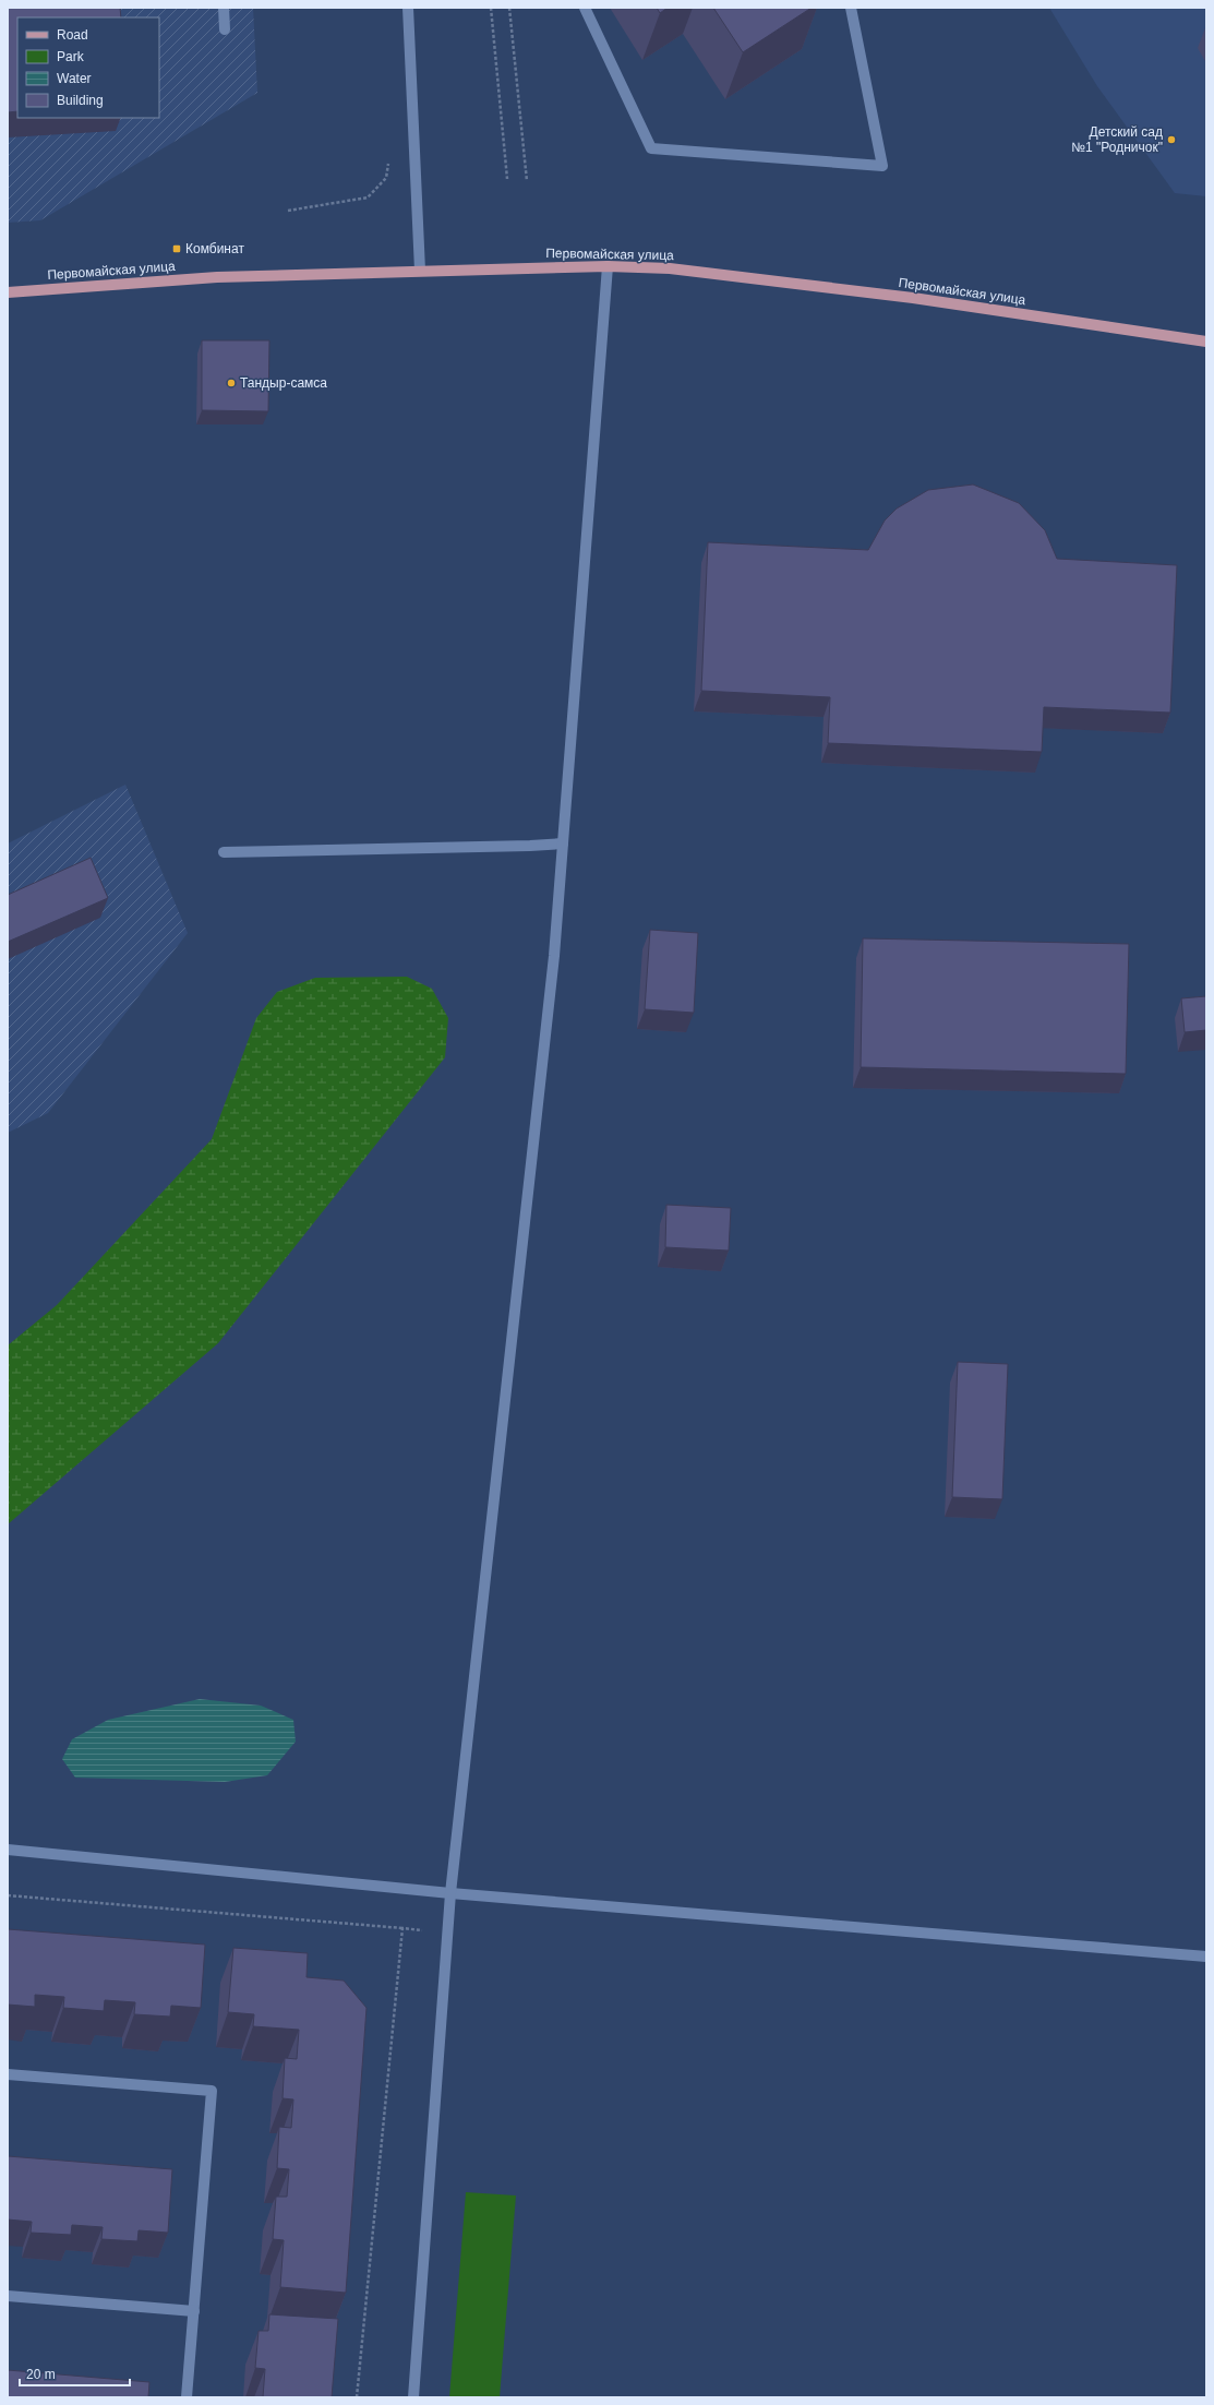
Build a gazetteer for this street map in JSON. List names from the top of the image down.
{
  "streets": {
    "main road": ["Первомайская улица"]
  },
  "places": {
    "other": ["Детский сад №1 \"Родничок\"", "Тандыр-самса"],
    "transit": ["Комбинат"]
  },
  "legend": [
    "Road",
    "Park",
    "Water",
    "Building"
  ],
  "scale_bar": "20 m"
}
